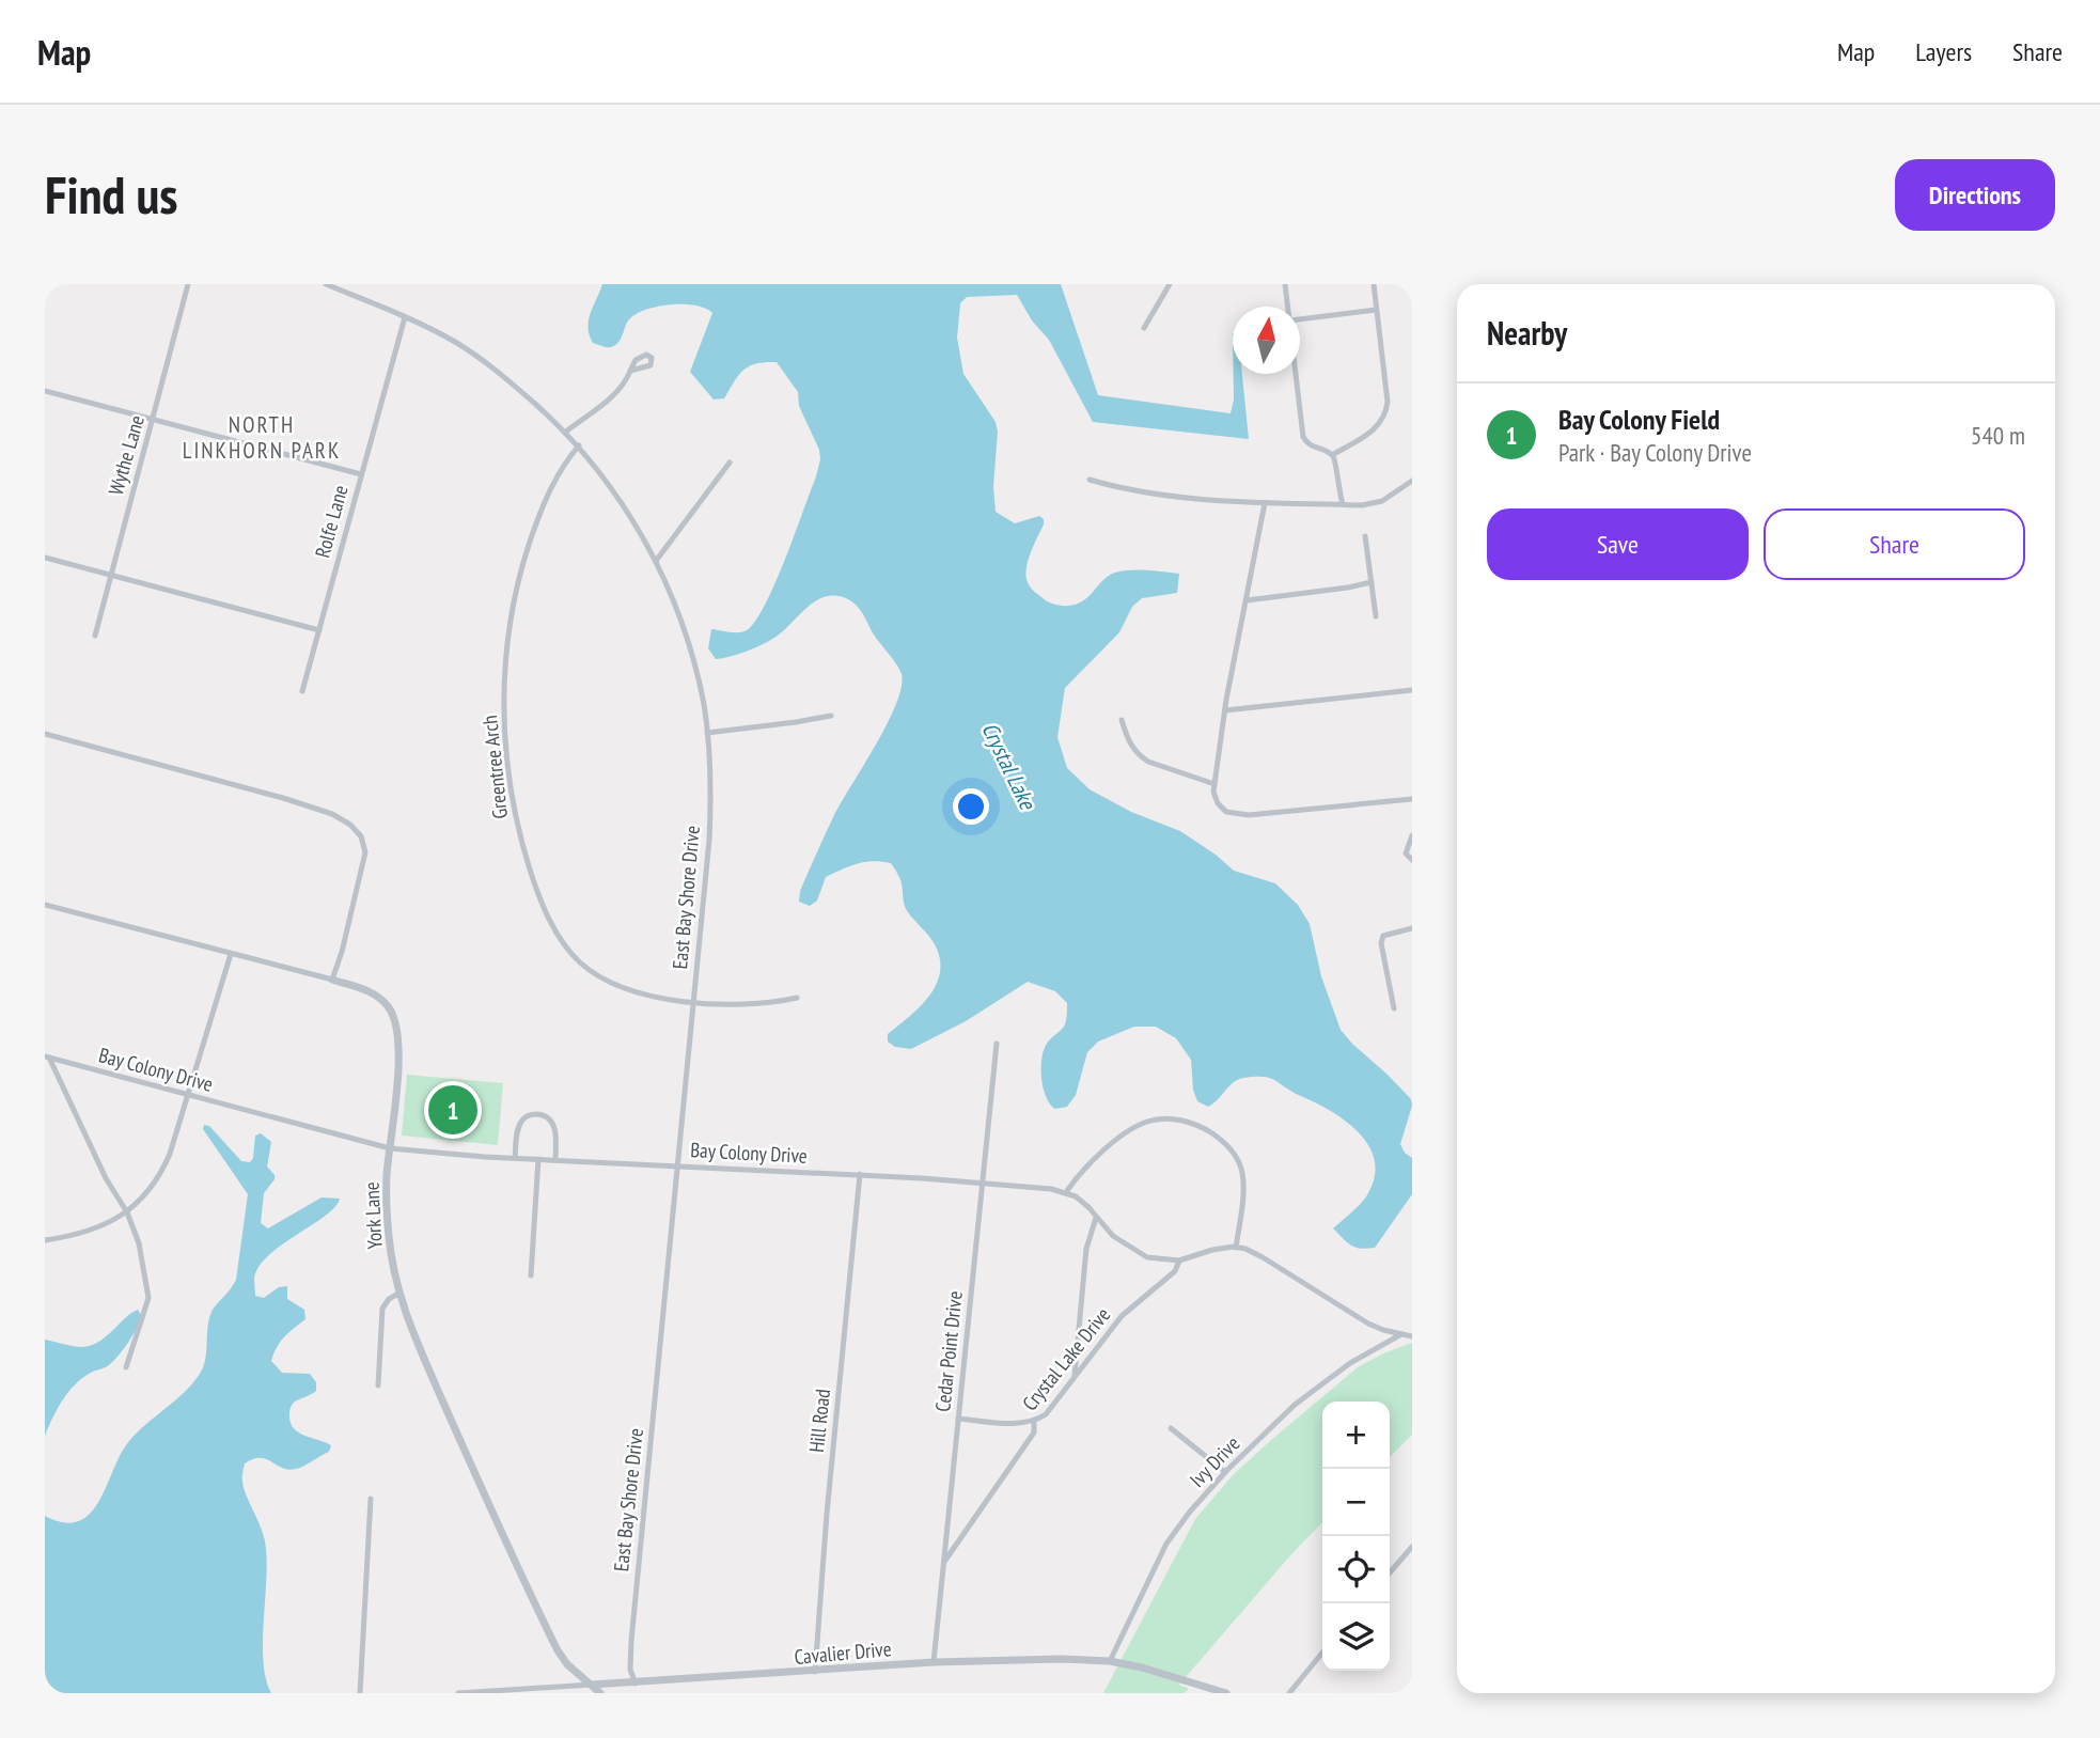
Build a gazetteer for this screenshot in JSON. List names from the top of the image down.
{
  "streets": {
    "street": [
      "Wythe Lane",
      "Rolfe Lane",
      "Greentree Arch",
      "East Bay Shore Drive",
      "Bay Colony Drive",
      "York Lane",
      "Cedar Point Drive",
      "Crystal Lake Drive",
      "Hill Road",
      "Ivy Drive",
      "Cavalier Drive"
    ]
  },
  "crossings": [
    ["Rolfe Lane", "East Bay Shore Drive"],
    ["Greentree Arch", "East Bay Shore Drive"],
    ["East Bay Shore Drive", "Bay Colony Drive"],
    ["East Bay Shore Drive", "Cavalier Drive"],
    ["Bay Colony Drive", "York Lane"],
    ["Bay Colony Drive", "Cedar Point Drive"],
    ["Bay Colony Drive", "Crystal Lake Drive"],
    ["Bay Colony Drive", "Hill Road"],
    ["York Lane", "Cavalier Drive"],
    ["Cedar Point Drive", "Crystal Lake Drive"],
    ["Cedar Point Drive", "Cavalier Drive"],
    ["Hill Road", "Cavalier Drive"],
    ["Ivy Drive", "Cavalier Drive"]
  ],
  "districts": ["NORTH LINKHORN PARK"],
  "water": ["Crystal Lake"],
  "north": "top",
  "page": {
    "header": "Map",
    "nav": ["Map", "Layers", "Share"],
    "buttons": [
      "Directions",
      ["Save", "Share"]
    ],
    "title": "Find us",
    "heading": "Nearby",
    "list": [
      {
        "mark": "1",
        "name": "Bay Colony Field",
        "note": "Park · Bay Colony Drive",
        "value": "540 m"
      }
    ],
    "pins": "1",
    "map_buttons": ["+", "−"]
  }
}
